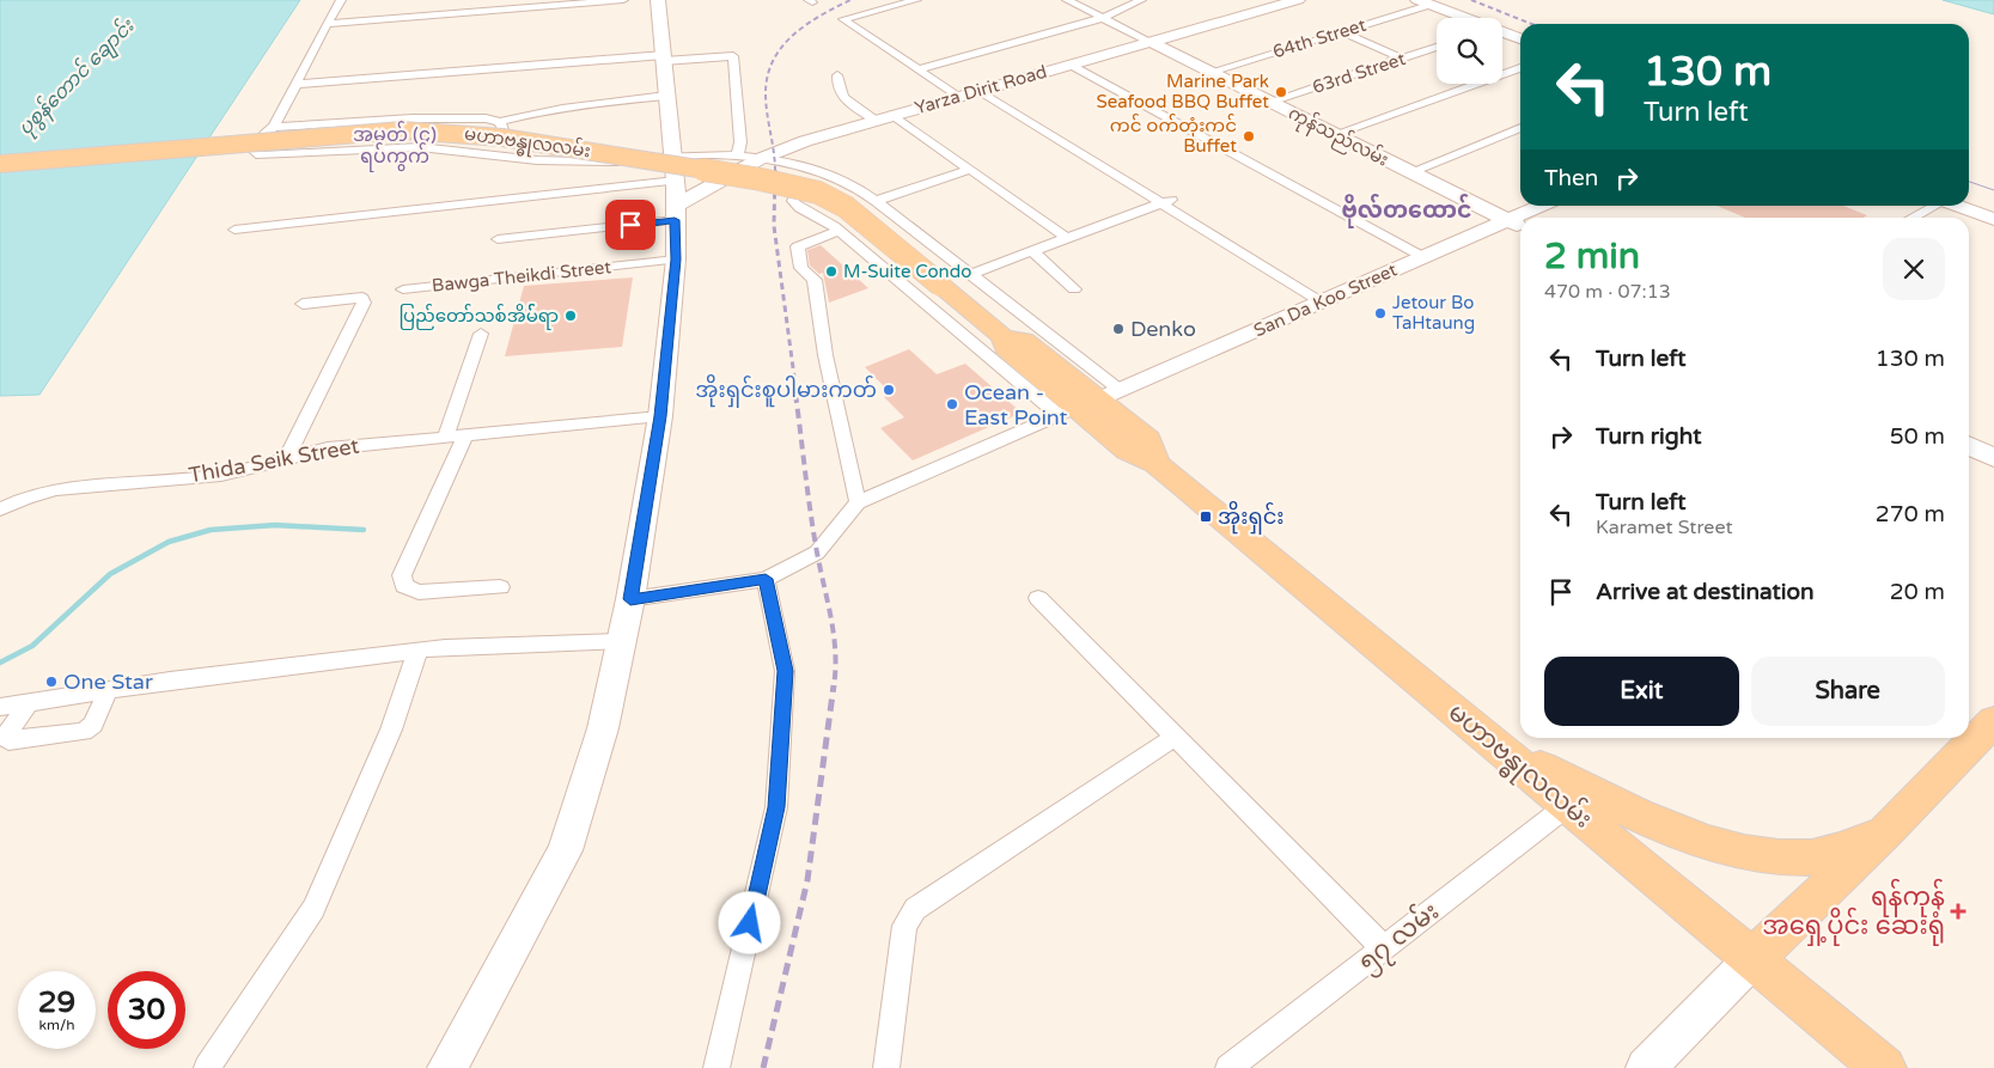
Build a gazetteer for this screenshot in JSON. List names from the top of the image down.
{
  "streets": {
    "main road": [
      "Yarza Dirit Road",
      "ကုန်သည်လမ်း",
      "မဟာဗန္ဓုလလမ်း",
      "San Da Koo Street"
    ],
    "street": [
      "64th Street",
      "63rd Street",
      "Bawga Theikdi Street",
      "Thida Seik Street",
      "၅၇ လမ်း"
    ]
  },
  "crossings": [
    ["64th Street", "ကုန်သည်လမ်း"],
    ["63rd Street", "ကုန်သည်လမ်း"],
    ["Yarza Dirit Road", "ကုန်သည်လမ်း"],
    ["ကုန်သည်လမ်း", "San Da Koo Street"],
    ["မဟာဗန္ဓုလလမ်း", "San Da Koo Street"],
    ["မဟာဗန္ဓုလလမ်း", "၅၇ လမ်း"]
  ],
  "districts": ["အမှတ် (၄) ရပ်ကွက်", "ဗိုလ်တထောင်"],
  "water": ["ပုစွန်တောင် ချောင်း"],
  "places": {
    "other": [
      "Marine Park Seafood BBQ Buffet",
      "ကင် ဝက်တုံးကင် Buffet",
      "M-Suite Condo",
      "Jetour Bo TaHtaung",
      "ပြည်တော်သစ်အိမ််ရာ",
      "Denko",
      "အိုးရှင်းစူပါမားကတ်",
      "Ocean - East Point",
      "One Star"
    ],
    "transit": ["အိုးရှင်း"],
    "health": ["ရန်ကုန် အရှေ့ပိုင်း ဆေးရုံ"]
  },
  "page": {
    "turn": ["130 m", "Turn left"],
    "then": "Then",
    "heading": ["2 min", "470 m · 07:13"],
    "list": [
      {
        "name": "Turn left",
        "value": "130 m"
      },
      {
        "name": "Turn right",
        "value": "50 m"
      },
      {
        "name": "Turn left",
        "note": "Karamet Street",
        "value": "270 m"
      },
      {
        "name": "Arrive at destination",
        "value": "20 m"
      }
    ],
    "buttons": ["Exit", "Share"],
    "speed": "29 km/h",
    "limit": "30"
  }
}
